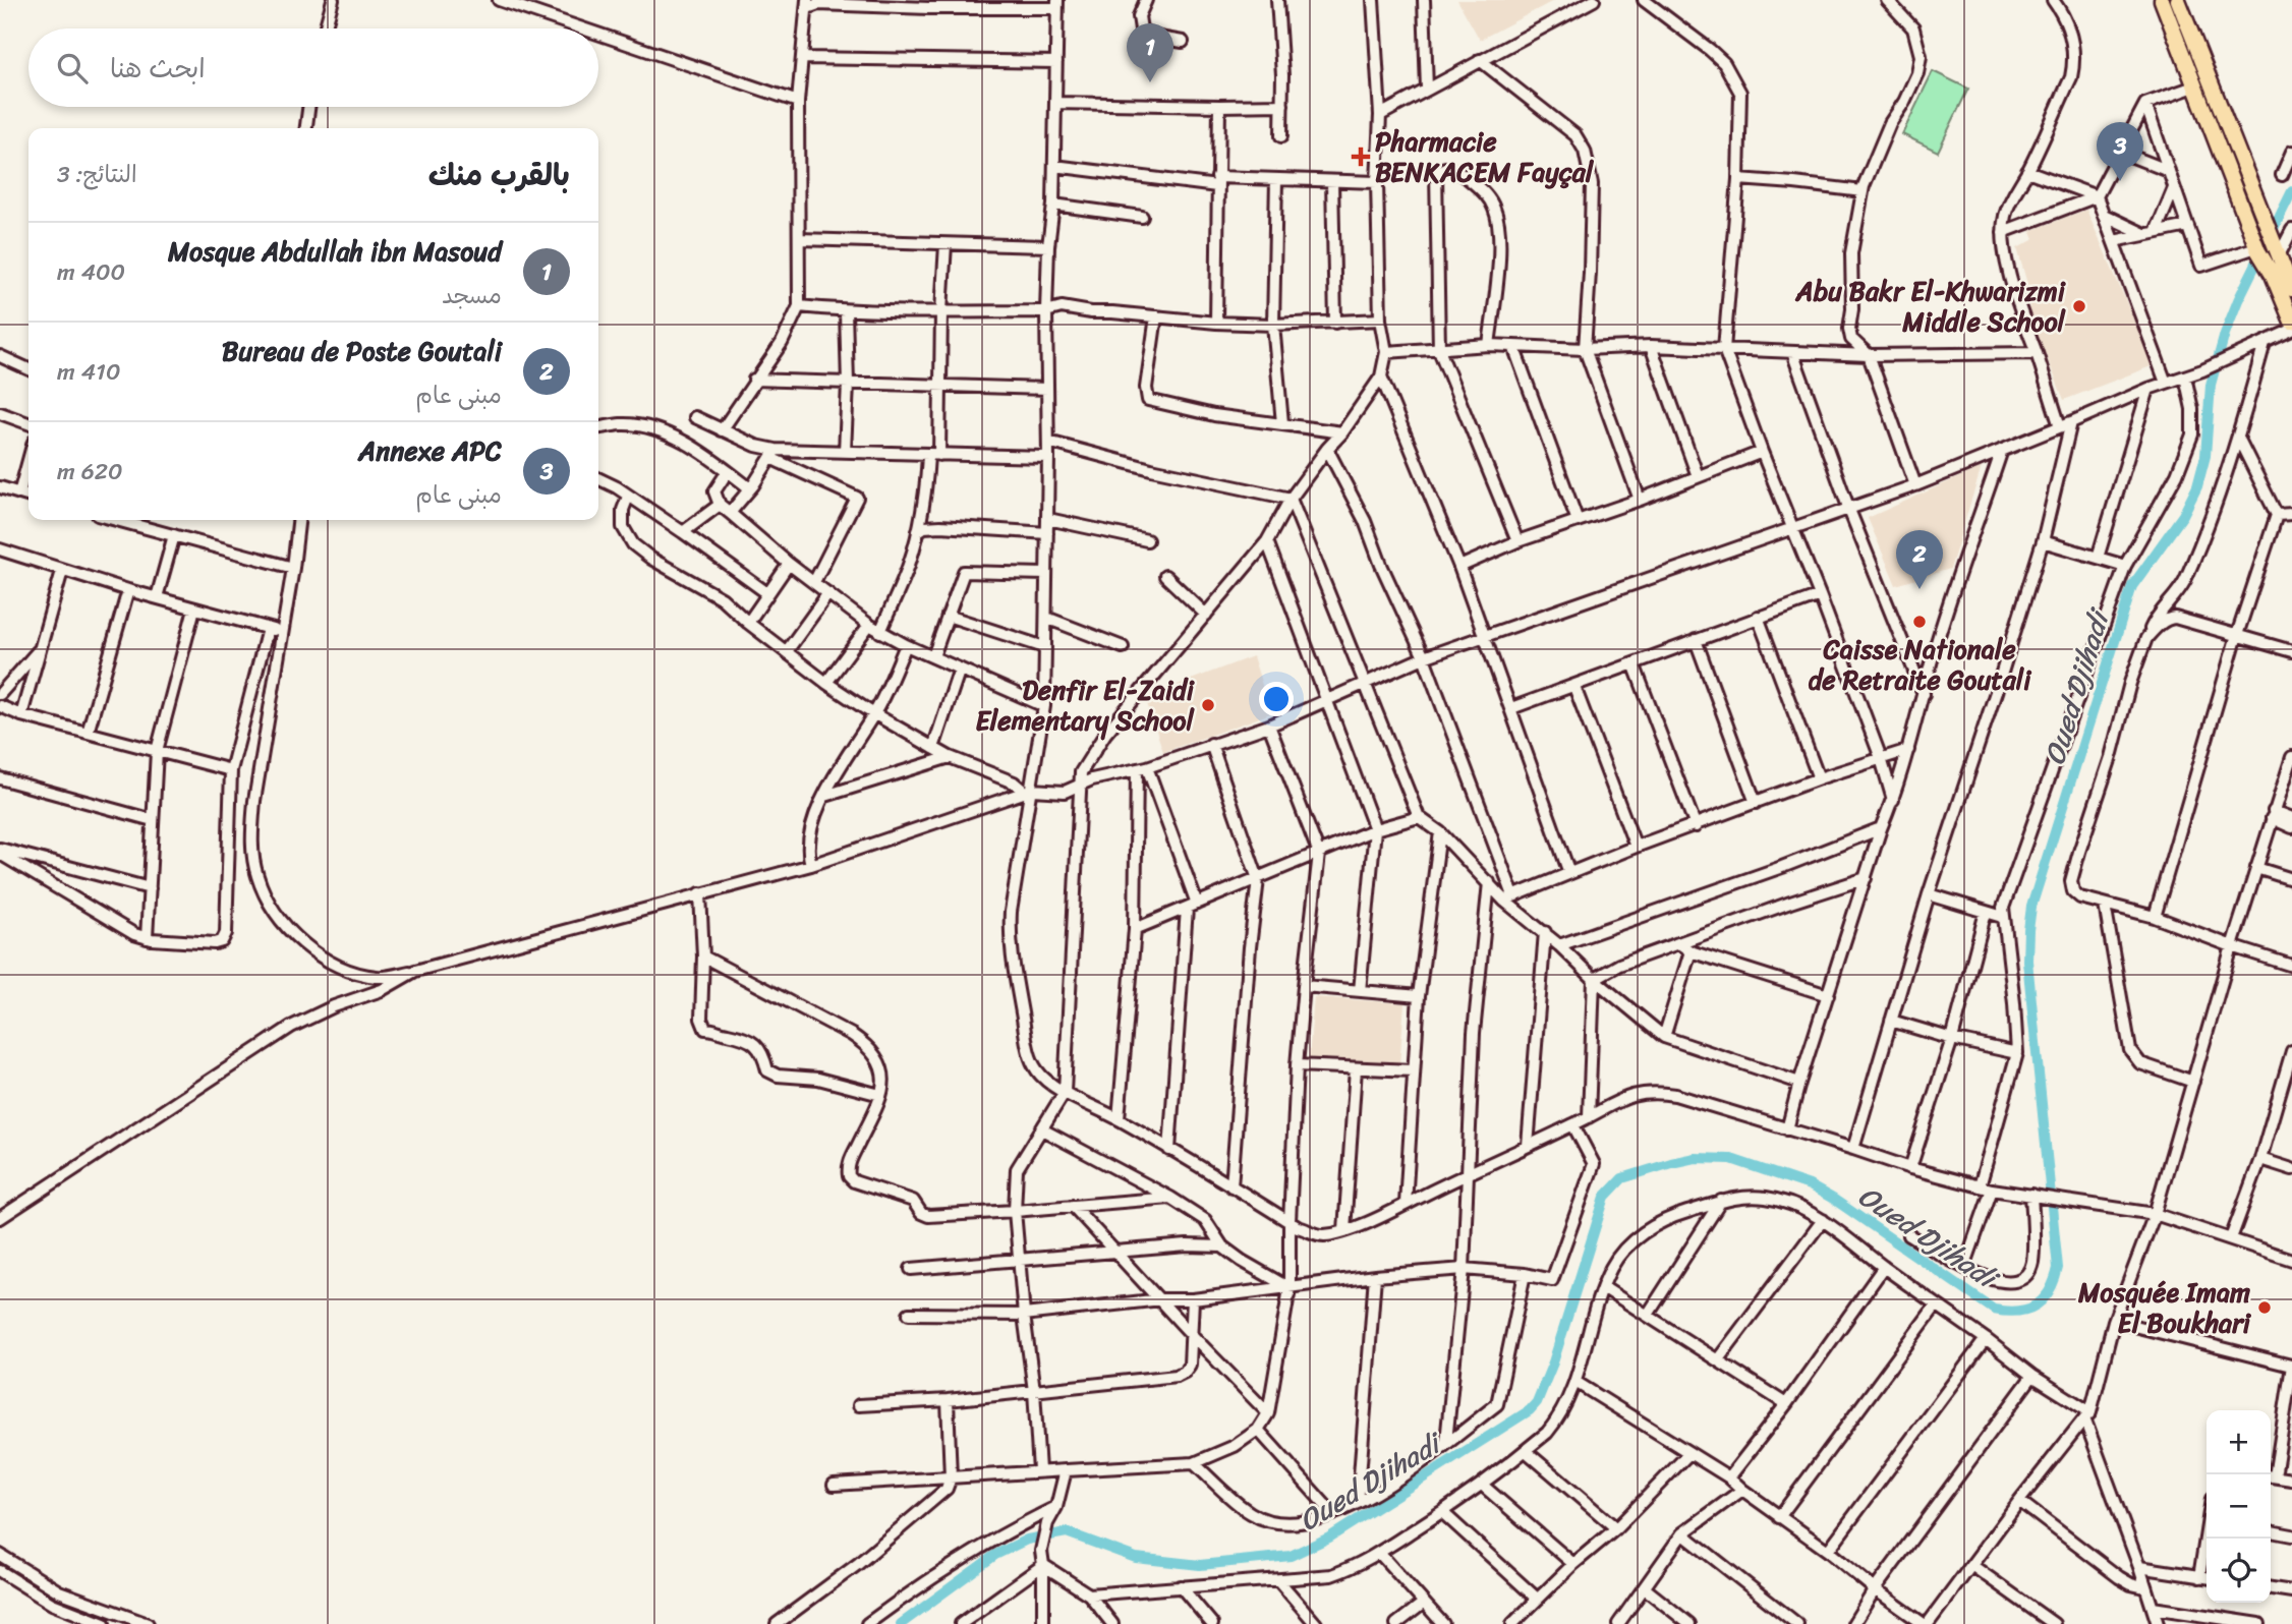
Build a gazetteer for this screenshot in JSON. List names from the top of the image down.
{
  "water": ["Oued Djihadi"],
  "places": {
    "health": ["Pharmacie BENKACEM Fayçal"],
    "other": [
      "Abu Bakr El-Khwarizmi Middle School",
      "Caisse Nationale de Retraite Goutali",
      "Denfir El-Zaidi Elementary School",
      "Mosquée Imam El Boukhari"
    ]
  },
  "page": {
    "pins": ["1", "3", "2"],
    "search": "ابحث هنا",
    "heading": ["بالقرب منك", "النتائج: 3"],
    "list": [
      {
        "mark": "1",
        "name": "Mosque Abdullah ibn Masoud",
        "note": "مسجد",
        "value": "400 m"
      },
      {
        "mark": "2",
        "name": "Bureau de Poste Goutali",
        "note": "مبنى عام",
        "value": "410 m"
      },
      {
        "mark": "3",
        "name": "Annexe APC",
        "note": "مبنى عام",
        "value": "620 m"
      }
    ],
    "map_buttons": ["+", "−"]
  }
}
